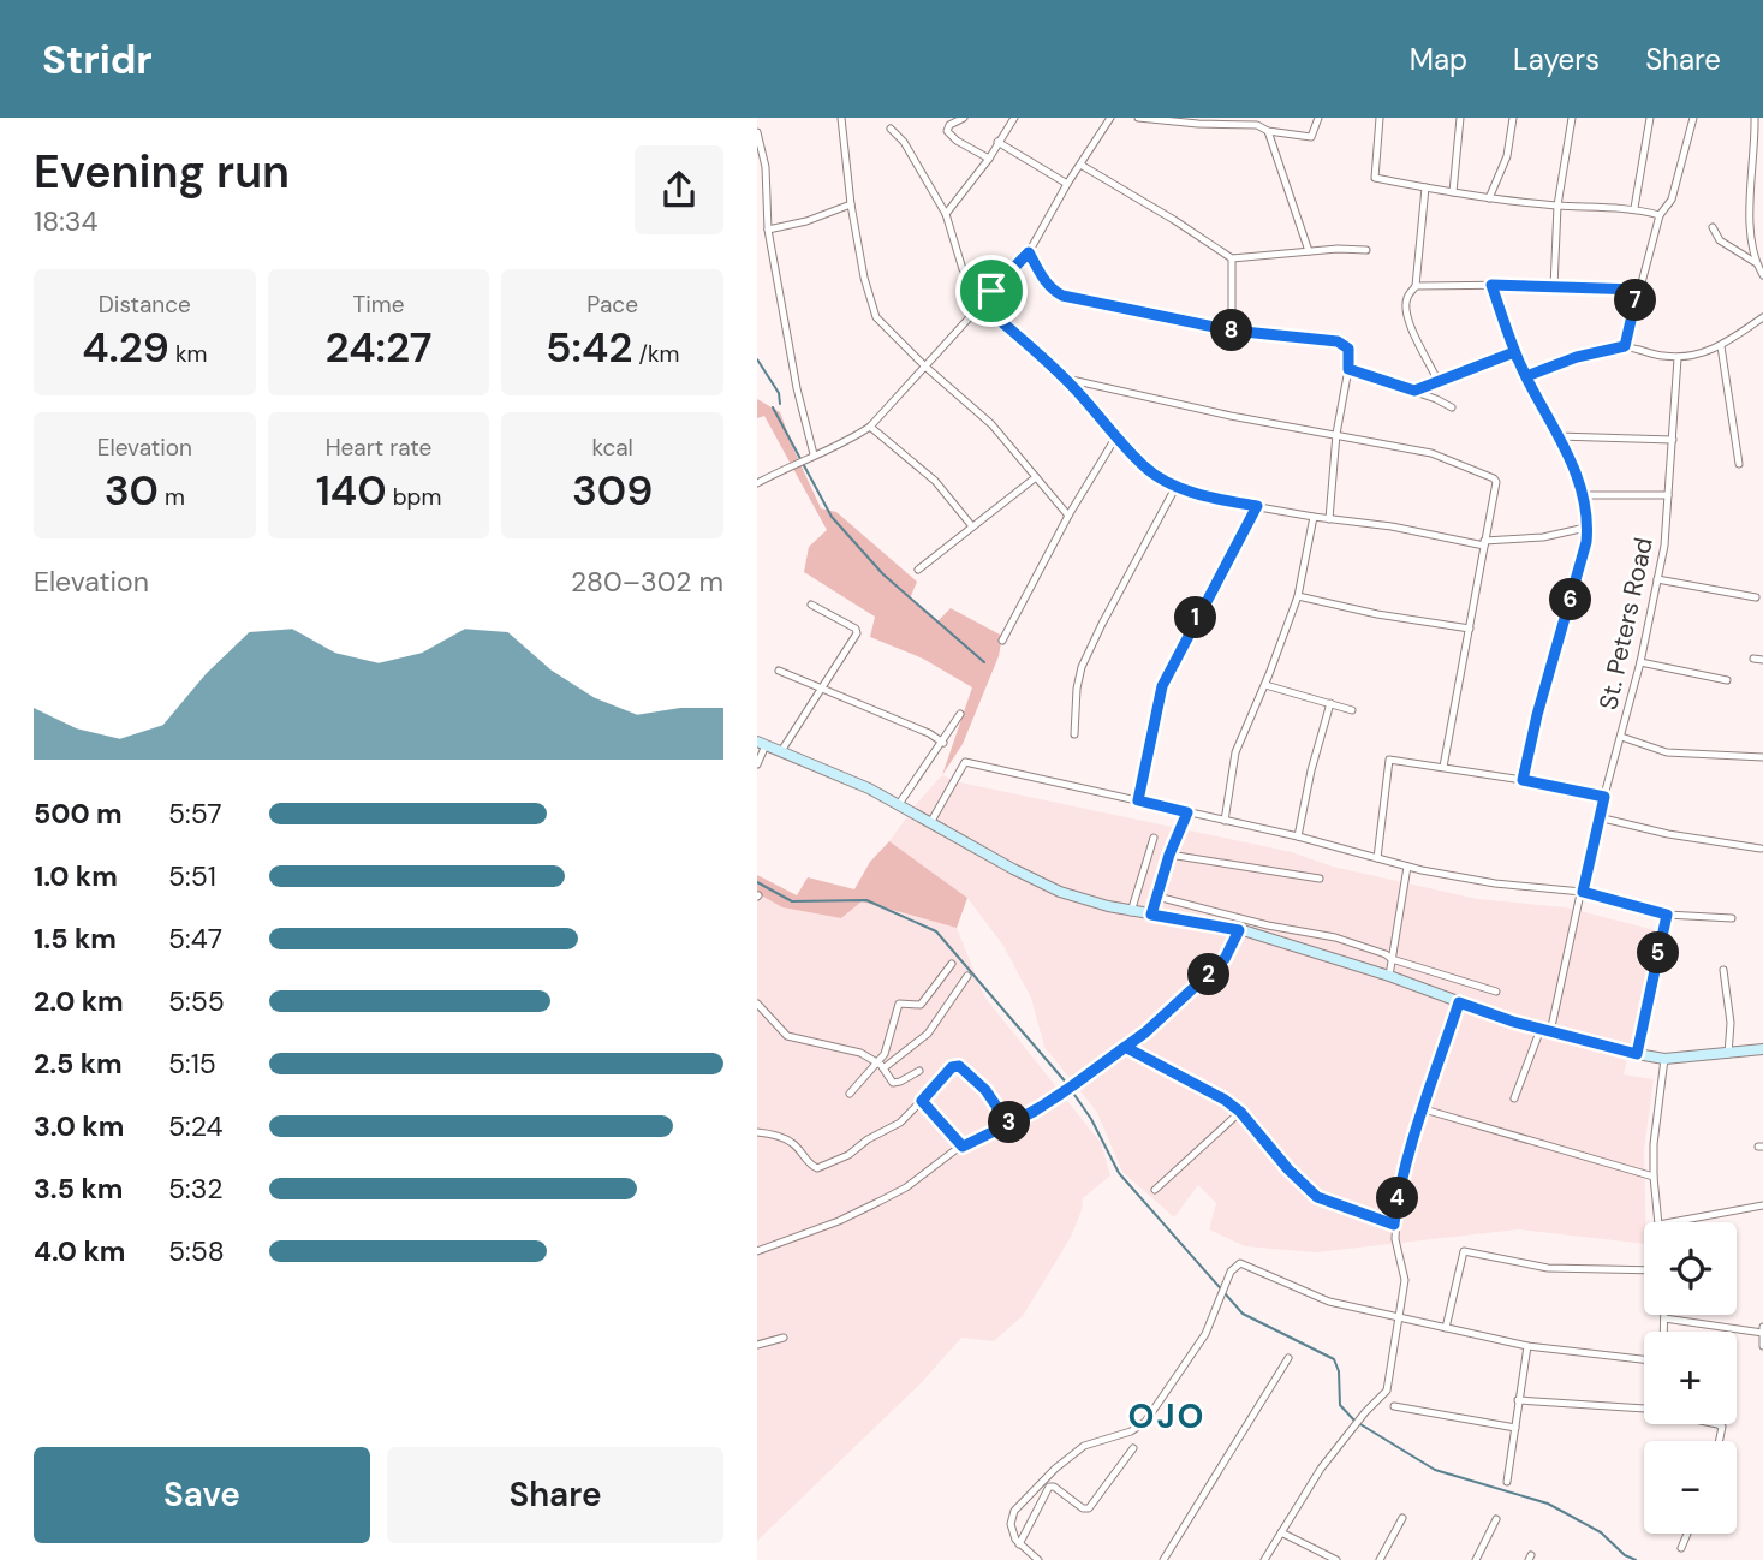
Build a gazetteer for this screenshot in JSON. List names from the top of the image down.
{
  "streets": {
    "street": ["St. Peters Road"]
  },
  "districts": ["OJO"],
  "page": {
    "header": "Stridr",
    "nav": ["Map", "Layers", "Share"],
    "heading": ["Evening run", "18:34"],
    "stats": [
      ["Distance", "4.29 km"],
      ["Time", "24:27"],
      ["Pace", "5:42 /km"],
      ["Elevation", "30 m"],
      ["Heart rate", "140 bpm"],
      ["kcal", "309"]
    ],
    "pins": [
      "7",
      "8",
      "6",
      "1",
      "5",
      "2",
      "3",
      "4"
    ],
    "chart": ["Elevation", "280–302 m"],
    "list": [
      {
        "name": "500 m",
        "note": "5:57"
      },
      {
        "name": "1.0 km",
        "note": "5:51"
      },
      {
        "name": "1.5 km",
        "note": "5:47"
      },
      {
        "name": "2.0 km",
        "note": "5:55"
      },
      {
        "name": "2.5 km",
        "note": "5:15"
      },
      {
        "name": "3.0 km",
        "note": "5:24"
      },
      {
        "name": "3.5 km",
        "note": "5:32"
      },
      {
        "name": "4.0 km",
        "note": "5:58"
      }
    ],
    "map_buttons": ["+", "−"],
    "buttons": ["Save", "Share"]
  }
}
